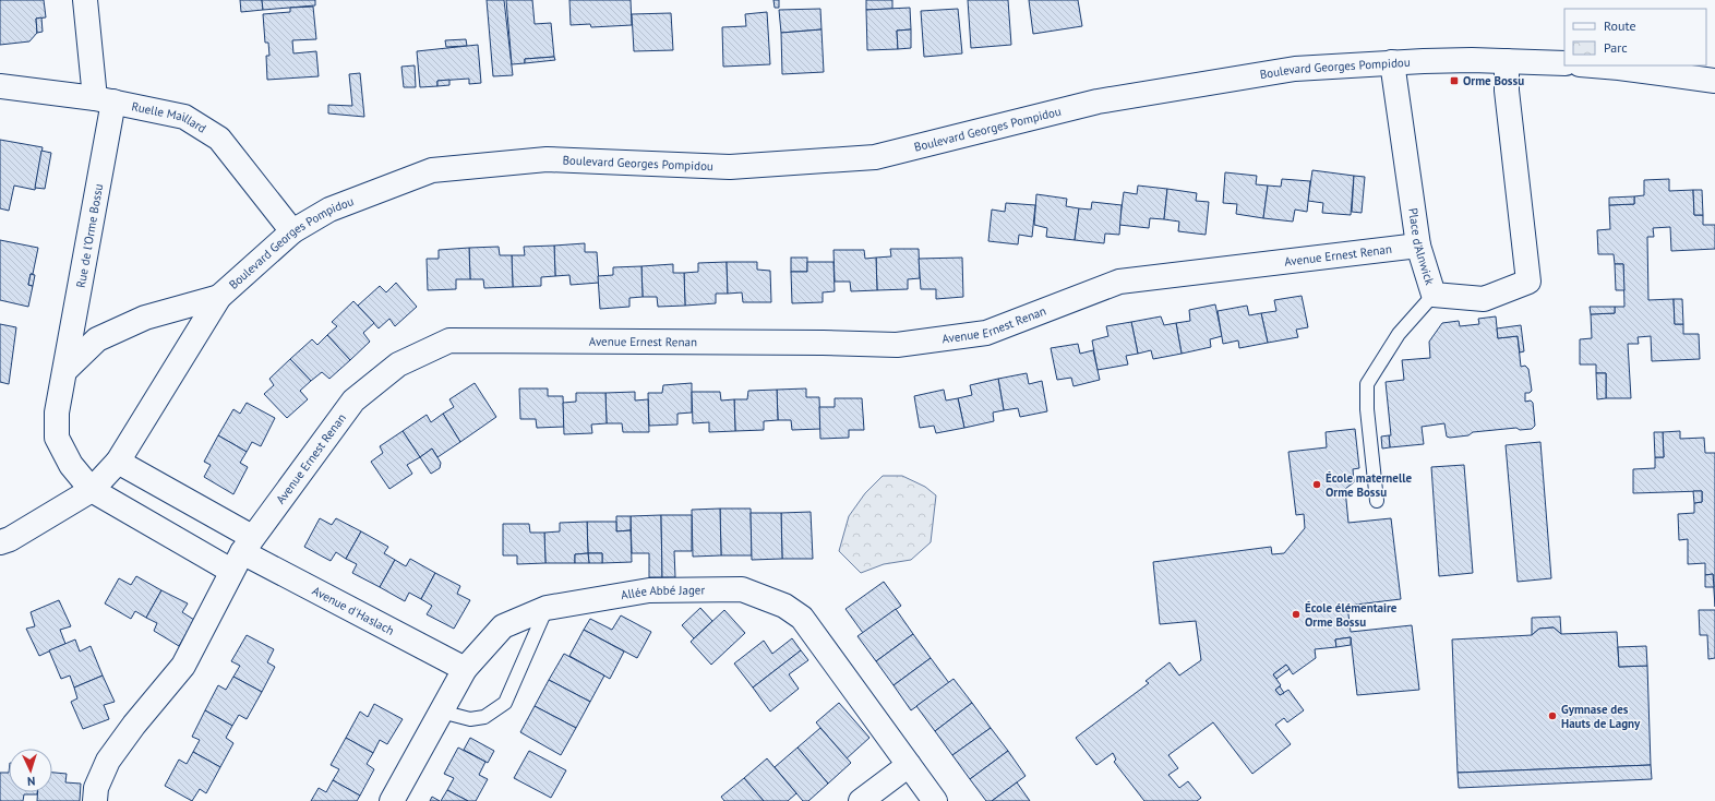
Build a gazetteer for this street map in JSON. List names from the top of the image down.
{
  "streets": {
    "street": [
      "Boulevard Georges Pompidou",
      "Ruelle Maillard",
      "Rue de l'Orme Bossu",
      "Place d'Alnwick",
      "Avenue Ernest Renan",
      "Allée Abbé Jager",
      "Avenue d'Haslach"
    ]
  },
  "crossings": [
    ["Boulevard Georges Pompidou", "Ruelle Maillard"],
    ["Boulevard Georges Pompidou", "Rue de l'Orme Bossu"],
    ["Boulevard Georges Pompidou", "Place d'Alnwick"],
    ["Boulevard Georges Pompidou", "Avenue d'Haslach"],
    ["Ruelle Maillard", "Rue de l'Orme Bossu"],
    ["Rue de l'Orme Bossu", "Avenue d'Haslach"],
    ["Place d'Alnwick", "Avenue Ernest Renan"],
    ["Avenue Ernest Renan", "Avenue d'Haslach"],
    ["Allée Abbé Jager", "Avenue d'Haslach"]
  ],
  "places": {
    "transit": ["Orme Bossu"],
    "other": ["École maternelle Orme Bossu", "École élémentaire Orme Bossu", "Gymnase des Hauts de Lagny"]
  },
  "legend": ["Route", "Parc"],
  "north": "bottom"
}
